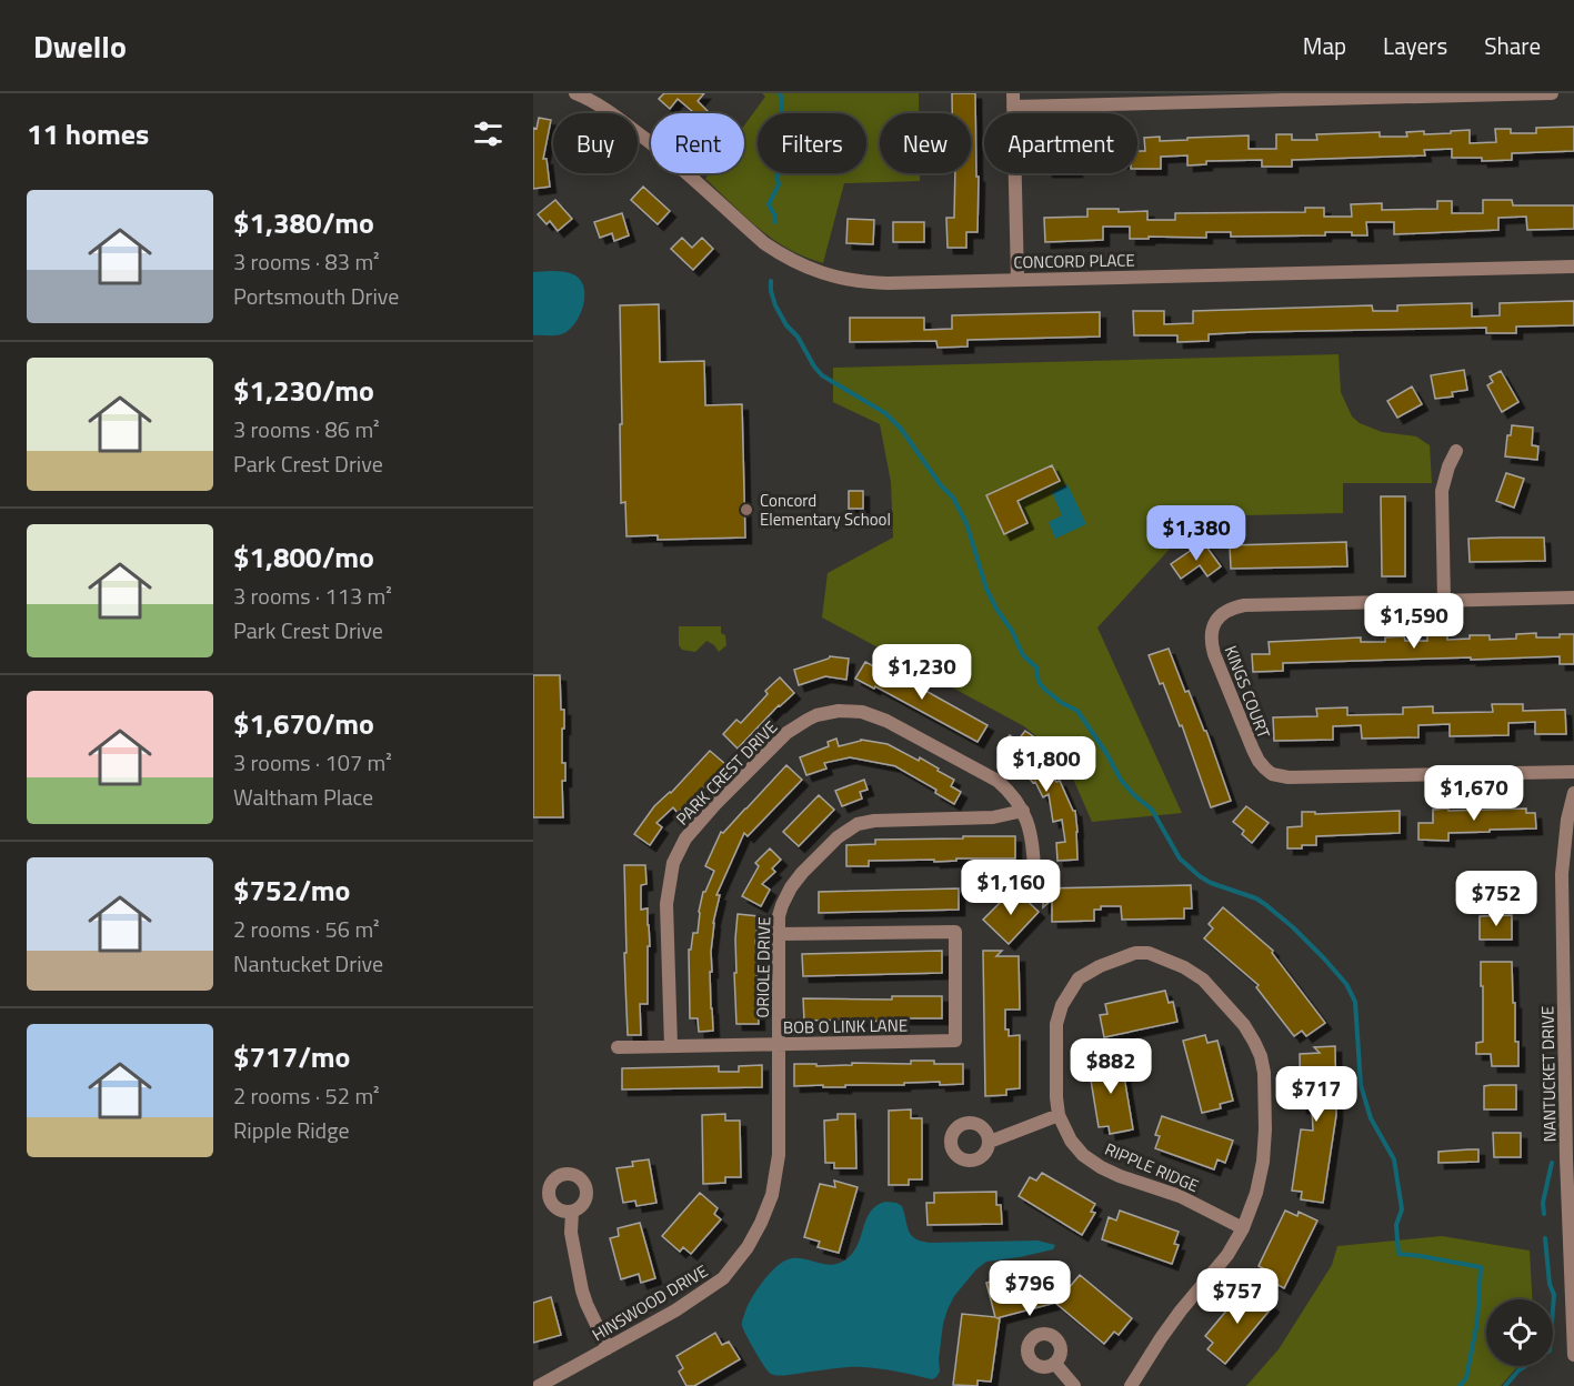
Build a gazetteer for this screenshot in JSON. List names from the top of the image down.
{
  "streets": {
    "street": [
      "CONCORD PLACE",
      "KINGS COURT",
      "PARK CREST DRIVE",
      "ORIOLE DRIVE",
      "BOB O LINK LANE",
      "NANTUCKET DRIVE",
      "RIPPLE RIDGE",
      "HINSWOOD DRIVE"
    ]
  },
  "crossings": [
    ["PARK CREST DRIVE", "ORIOLE DRIVE"],
    ["PARK CREST DRIVE", "BOB O LINK LANE"],
    ["ORIOLE DRIVE", "BOB O LINK LANE"],
    ["ORIOLE DRIVE", "HINSWOOD DRIVE"],
    ["BOB O LINK LANE", "HINSWOOD DRIVE"]
  ],
  "places": ["Concord Elementary School"],
  "page": {
    "header": "Dwello",
    "nav": ["Map", "Layers", "Share"],
    "heading": "11 homes",
    "chip": [
      "Buy",
      "Rent",
      "Filters",
      "New",
      "Apartment"
    ],
    "list": [
      {
        "name": "$1,380/mo",
        "note": "3 rooms · 83 m² · Portsmouth Drive"
      },
      {
        "name": "$1,230/mo",
        "note": "3 rooms · 86 m² · Park Crest Drive"
      },
      {
        "name": "$1,800/mo",
        "note": "3 rooms · 113 m² · Park Crest Drive"
      },
      {
        "name": "$1,670/mo",
        "note": "3 rooms · 107 m² · Waltham Place"
      },
      {
        "name": "$752/mo",
        "note": "2 rooms · 56 m² · Nantucket Drive"
      },
      {
        "name": "$717/mo",
        "note": "2 rooms · 52 m² · Ripple Ridge"
      }
    ],
    "price": [
      "$1,380",
      "$1,590",
      "$1,230",
      "$1,800",
      "$1,670",
      "$1,160",
      "$752",
      "$882",
      "$717",
      "$796",
      "$757"
    ]
  }
}
